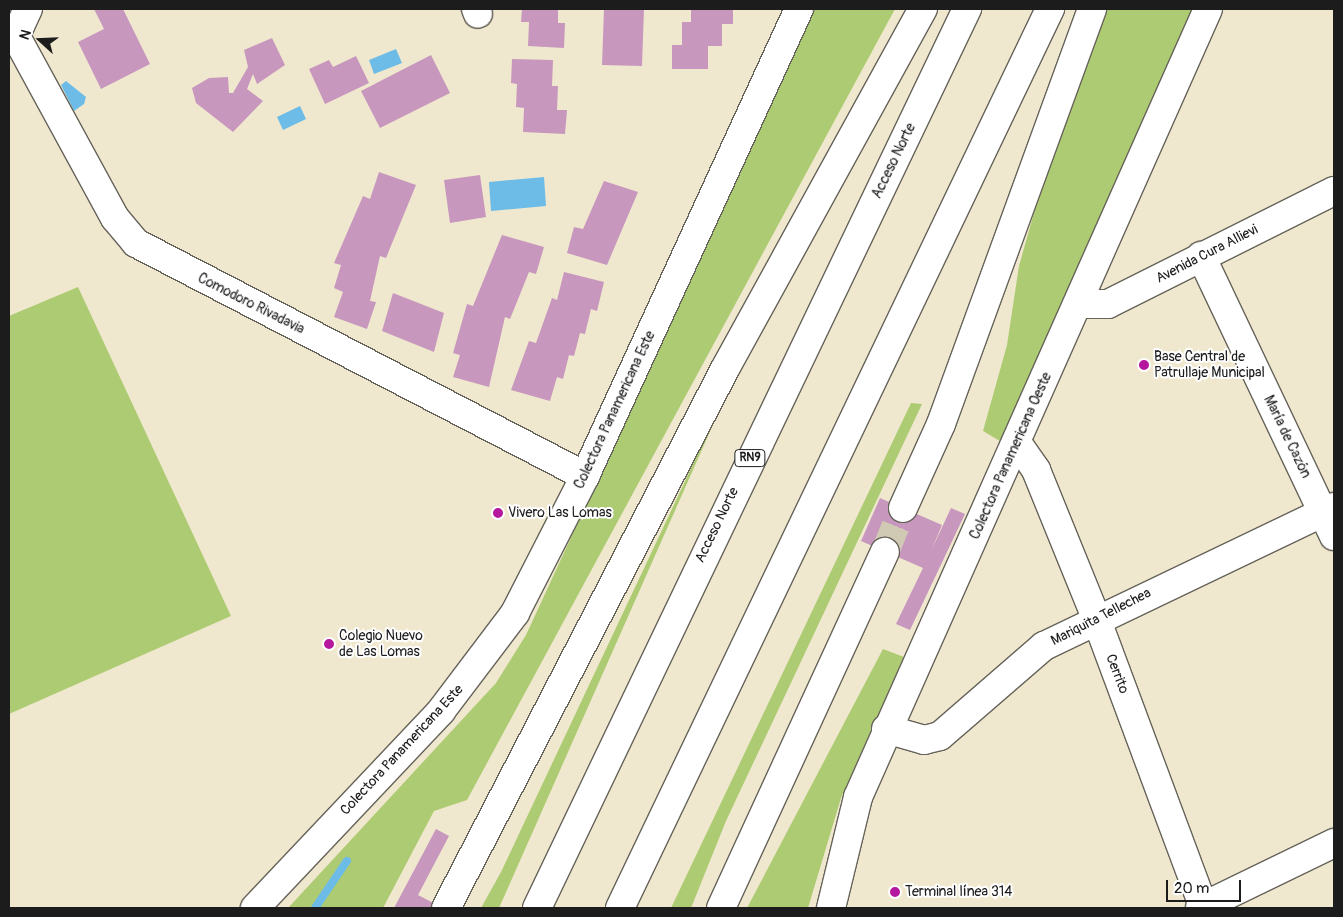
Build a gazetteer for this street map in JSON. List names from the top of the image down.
{
  "streets": {
    "main road": [
      "Acceso Norte",
      "Avenida Cura Allievi",
      "Comodoro Rivadavia",
      "Colectora Panamericana Este",
      "María de Cazón",
      "Colectora Panamericana Oeste",
      "RN9",
      "Mariquita Tellechea",
      "Cerrito"
    ]
  },
  "crossings": [
    ["Avenida Cura Allievi", "María de Cazón"],
    ["Avenida Cura Allievi", "Colectora Panamericana Oeste"],
    ["Comodoro Rivadavia", "Colectora Panamericana Este"],
    ["María de Cazón", "Mariquita Tellechea"],
    ["Colectora Panamericana Oeste", "Mariquita Tellechea"],
    ["Colectora Panamericana Oeste", "Cerrito"],
    ["Mariquita Tellechea", "Cerrito"]
  ],
  "places": [
    "Base Central de Patrullaje Municipal",
    "Vivero Las Lomas",
    "Colegio Nuevo de Las Lomas",
    "Terminal línea 314"
  ],
  "scale_bar": "20 m",
  "north": "left"
}
